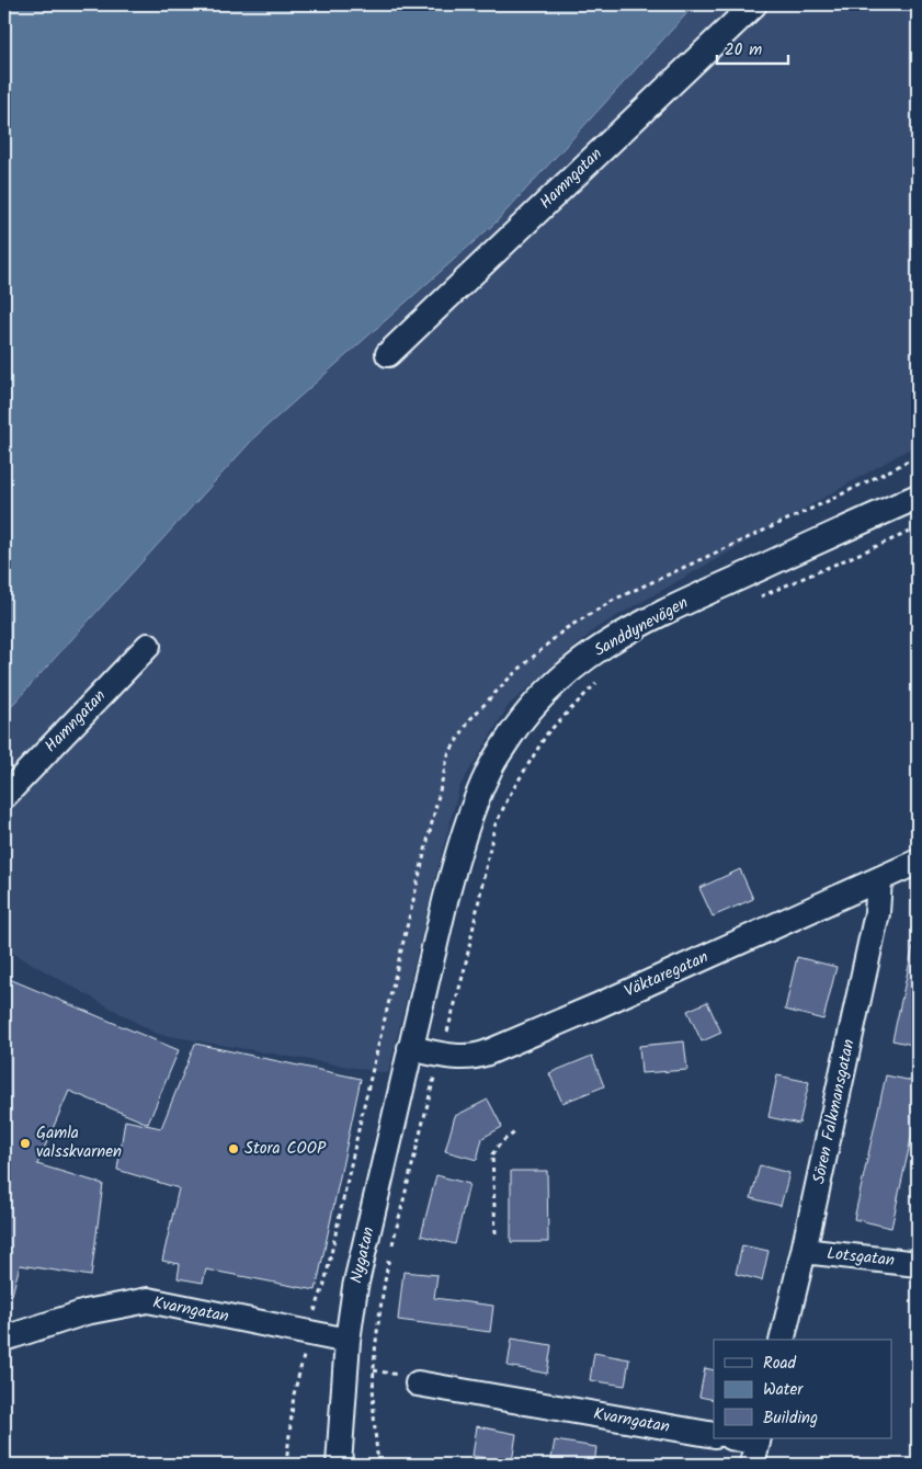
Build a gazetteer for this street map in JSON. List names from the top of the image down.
{
  "streets": {
    "street": [
      "Hamngatan",
      "Sanddynevägen",
      "Väktaregatan",
      "Sören Falkmansgatan",
      "Nygatan",
      "Lotsgatan",
      "Kvarngatan"
    ]
  },
  "crossings": [
    ["Sanddynevägen", "Väktaregatan"],
    ["Sanddynevägen", "Nygatan"],
    ["Väktaregatan", "Sören Falkmansgatan"],
    ["Väktaregatan", "Nygatan"],
    ["Sören Falkmansgatan", "Lotsgatan"],
    ["Nygatan", "Kvarngatan"]
  ],
  "places": ["Gamla valsskvarnen", "Stora COOP"],
  "legend": ["Road", "Water", "Building"],
  "scale_bar": "20 m"
}
